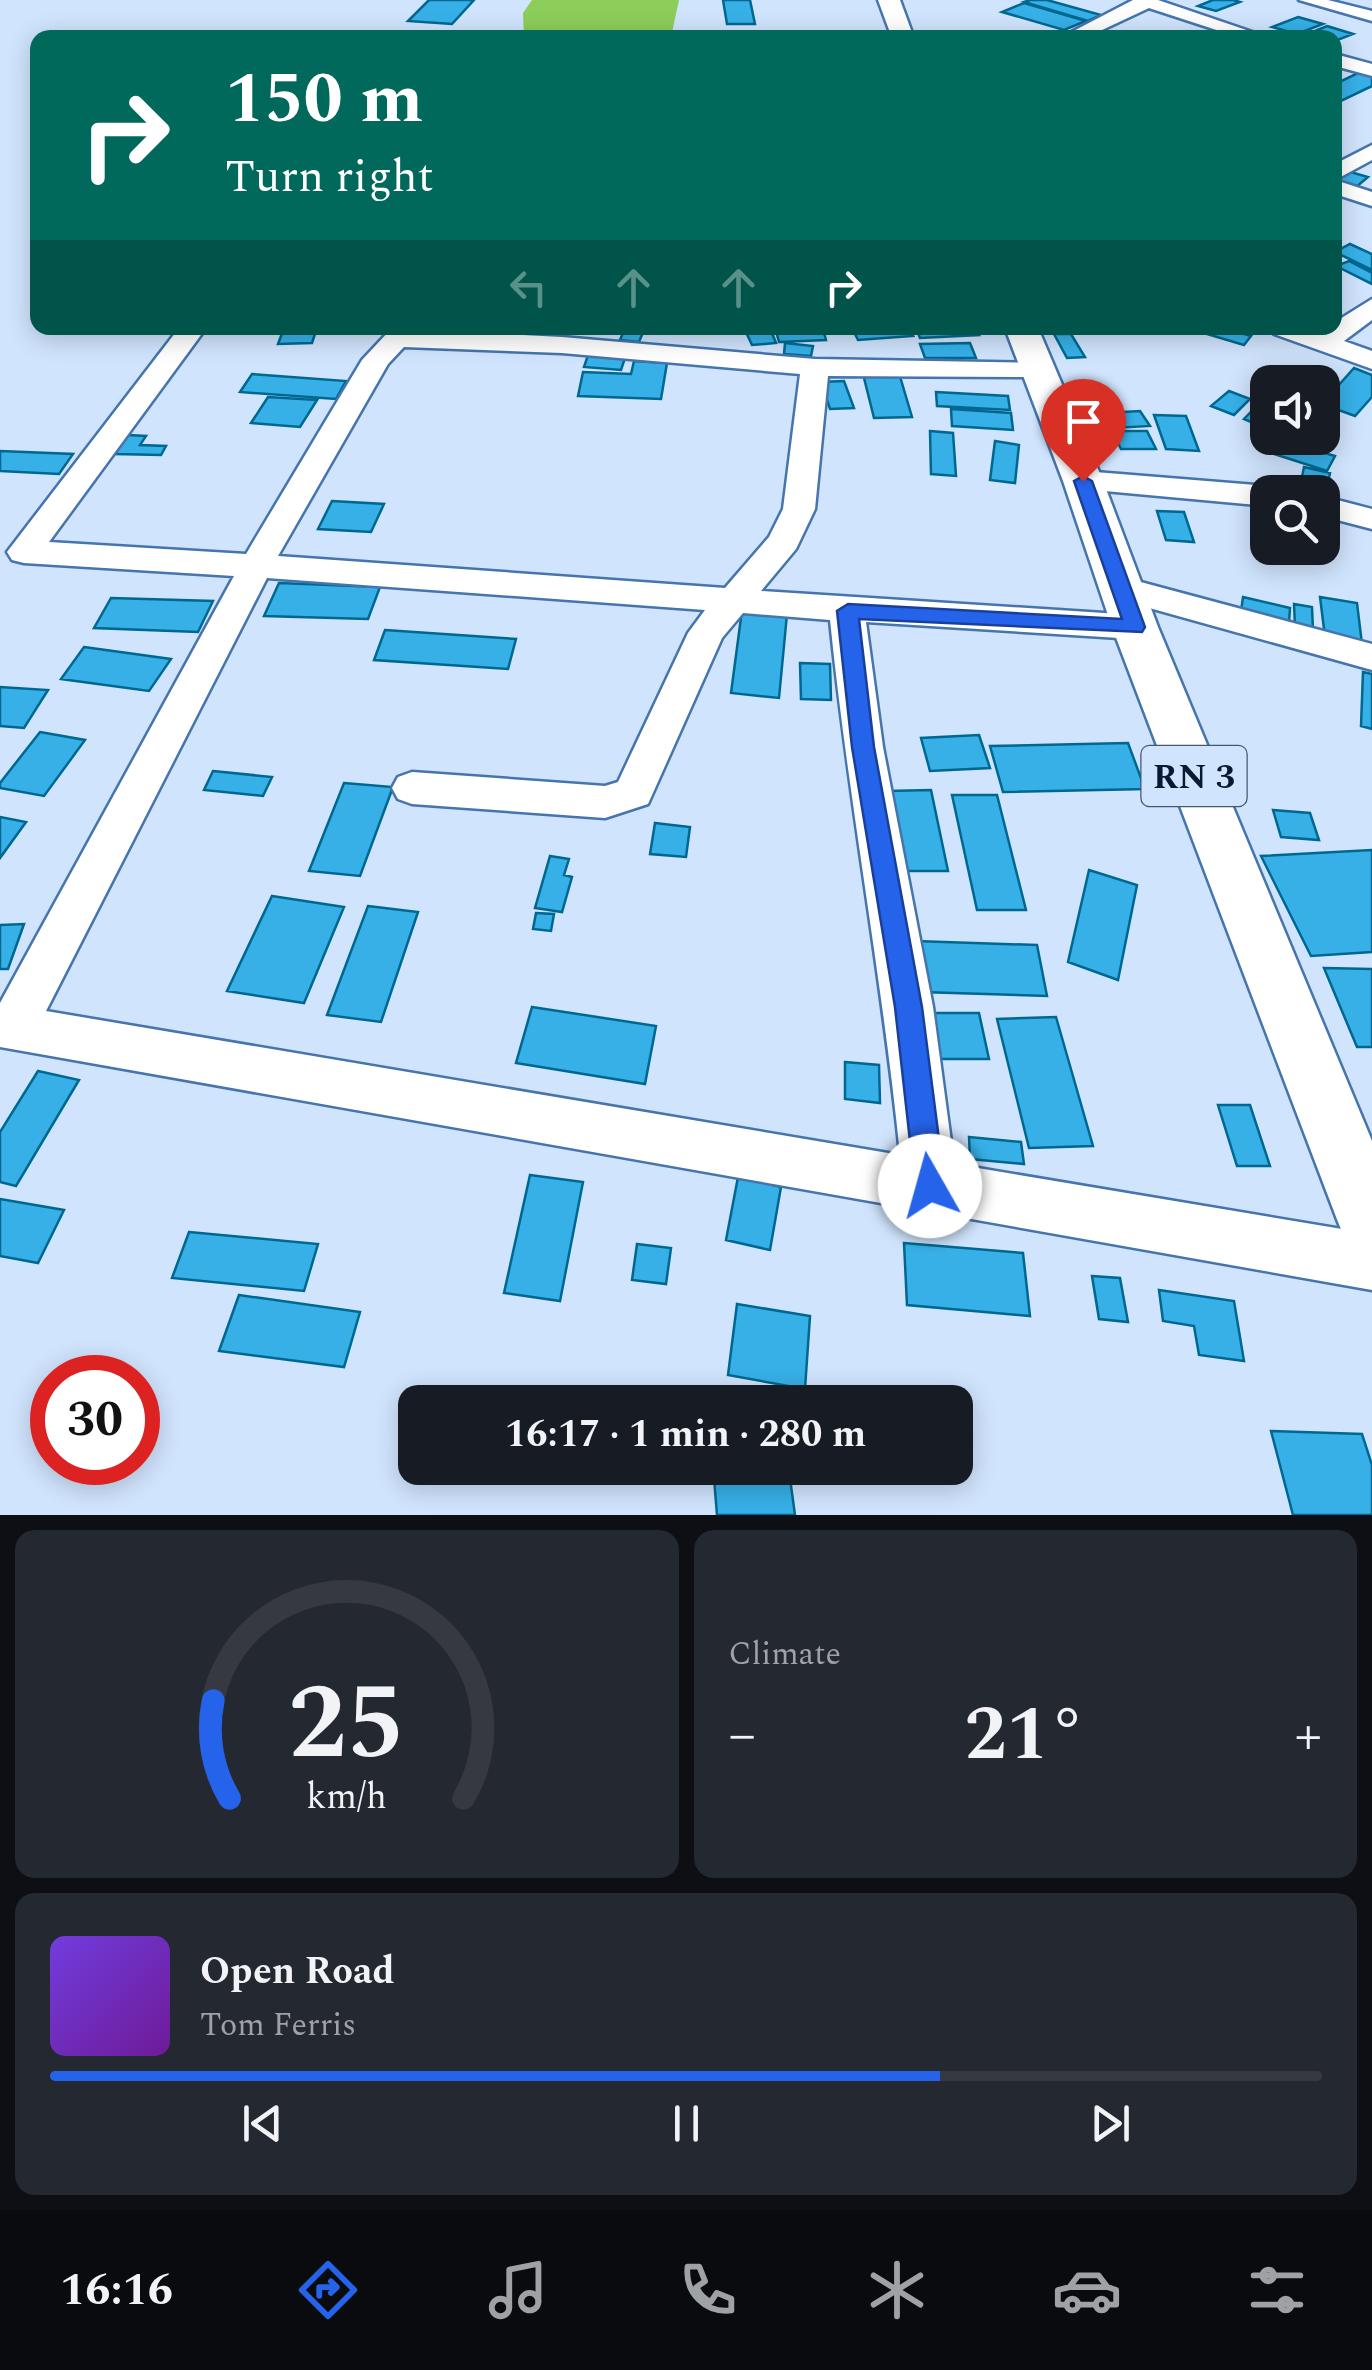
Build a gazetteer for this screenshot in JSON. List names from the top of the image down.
{
  "streets": {
    "main road": ["RN 3"]
  },
  "page": {
    "turn": ["150 m", "Turn right"],
    "limit": "30",
    "trip": "16:17 · 1 min · 280 m",
    "tile": "Climate",
    "heat": ["−", "21°", "+"],
    "song": ["Open Road", "Tom Ferris"],
    "tabs": "16:16",
    "gauge": ["25", "km/h"]
  }
}
